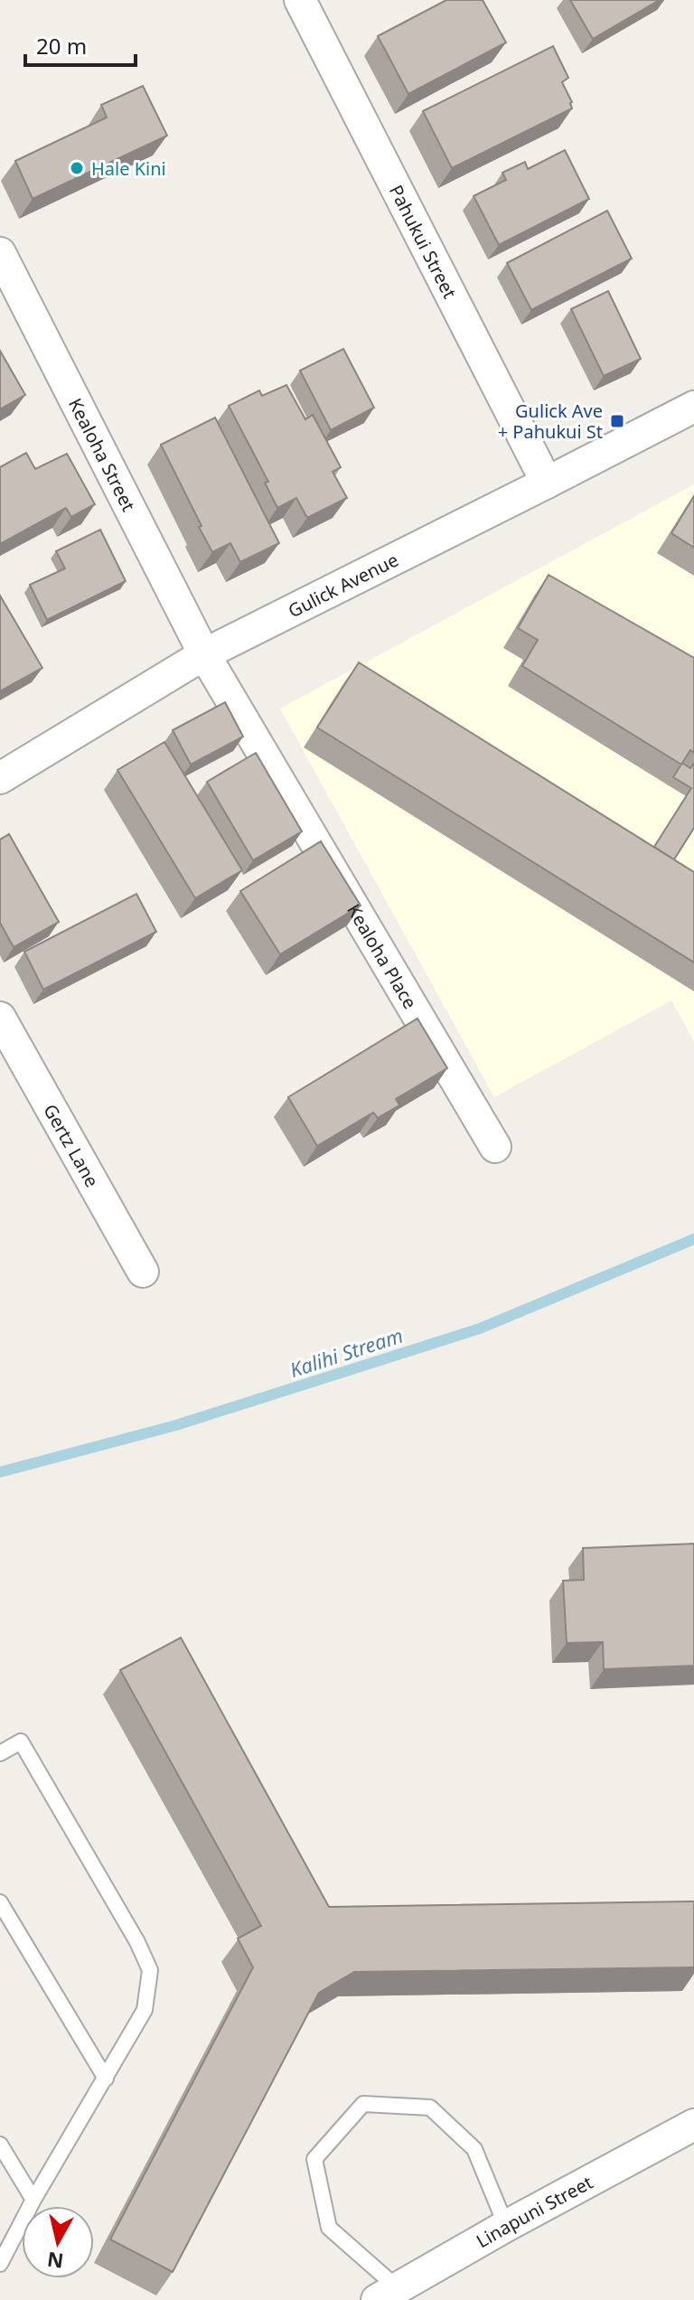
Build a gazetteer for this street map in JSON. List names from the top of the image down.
{
  "streets": {
    "street": [
      "Pahukui Street",
      "Kealoha Street",
      "Gulick Avenue",
      "Kealoha Place",
      "Gertz Lane",
      "Linapuni Street"
    ]
  },
  "crossings": [
    ["Pahukui Street", "Gulick Avenue"],
    ["Kealoha Street", "Gulick Avenue"],
    ["Kealoha Street", "Kealoha Place"],
    ["Gulick Avenue", "Kealoha Place"]
  ],
  "water": ["Kalihi Stream"],
  "places": {
    "other": ["Hale Kini"],
    "transit": ["Gulick Ave + Pahukui St"]
  },
  "scale_bar": "20 m",
  "north": "bottom"
}
